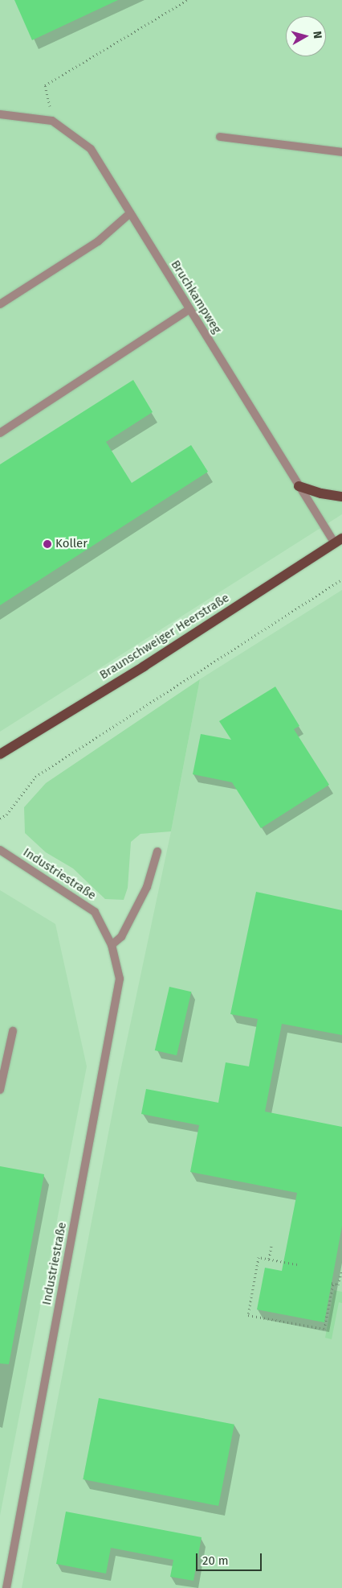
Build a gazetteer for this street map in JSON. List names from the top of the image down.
{
  "streets": {
    "main road": ["Braunschweiger Heerstraße"],
    "street": ["Bruchkampweg", "Industriestraße"]
  },
  "crossings": [
    ["Bruchkampweg", "Braunschweiger Heerstraße"]
  ],
  "places": ["Koller"],
  "scale_bar": "20 m",
  "north": "right"
}
